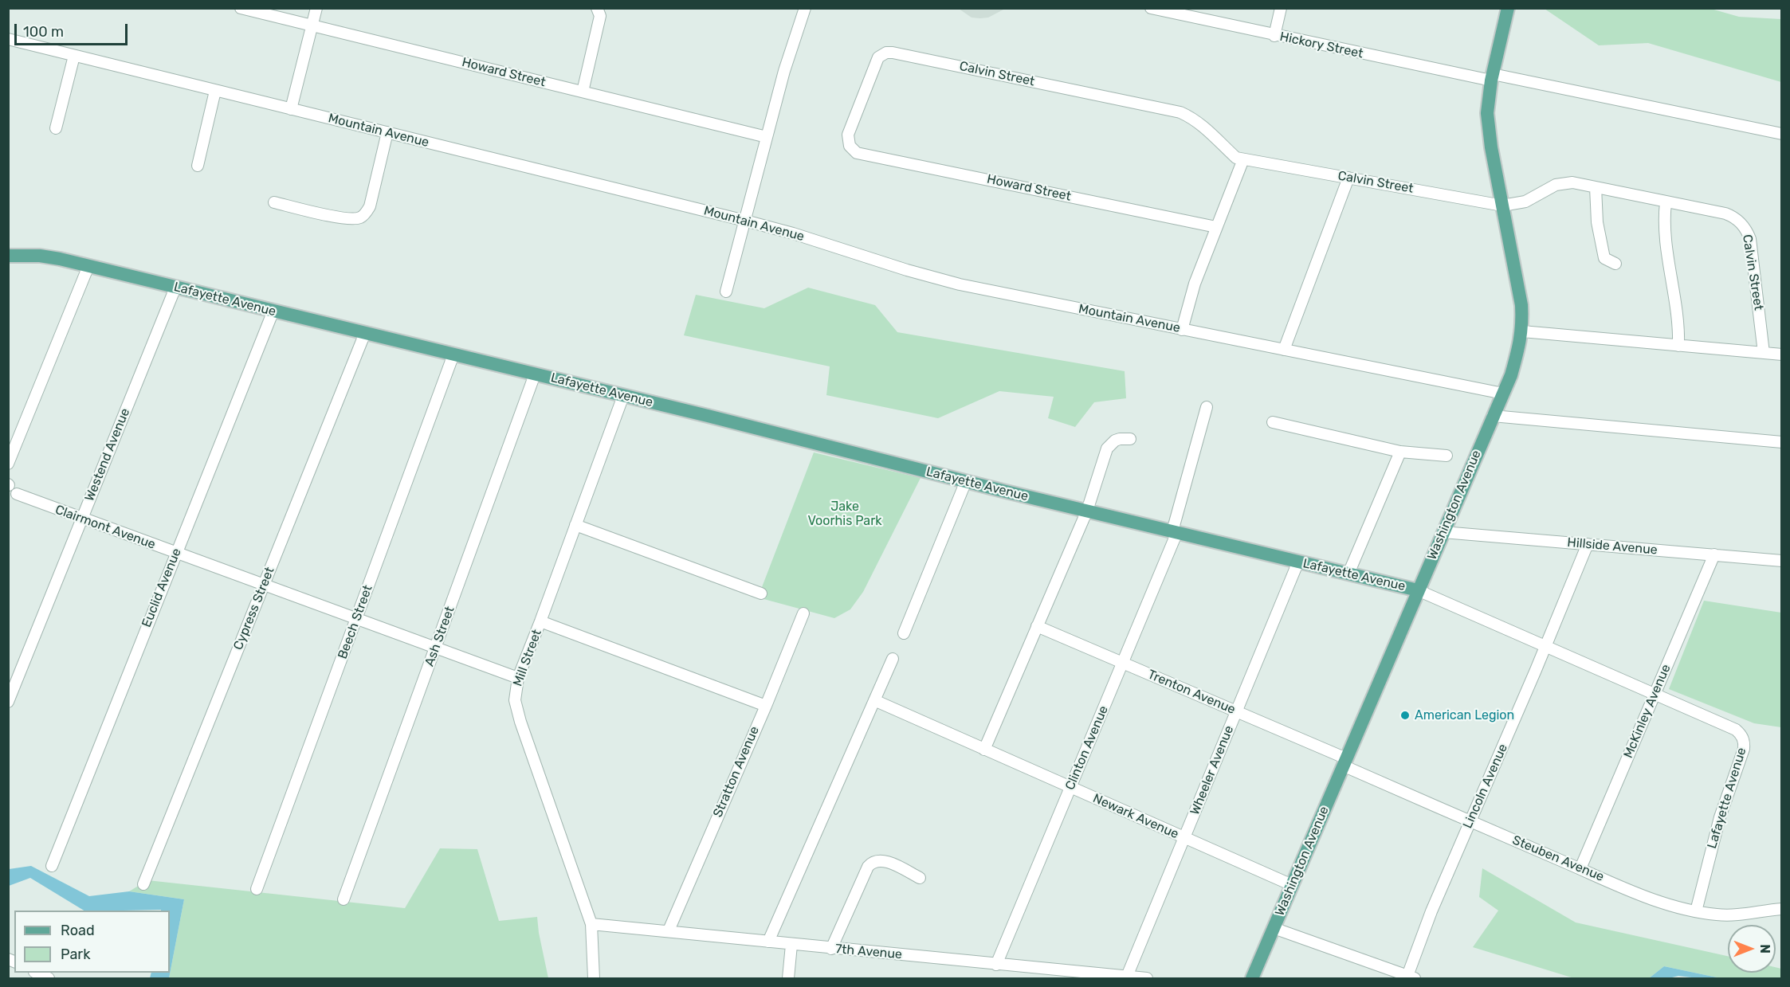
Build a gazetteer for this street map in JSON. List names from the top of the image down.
{
  "streets": {
    "main road": ["Lafayette Avenue", "Washington Avenue"],
    "street": [
      "Hickory Street",
      "Howard Street",
      "Calvin Street",
      "Mountain Avenue",
      "Westend Avenue",
      "Clairmont Avenue",
      "Hillside Avenue",
      "Euclid Avenue",
      "Cypress Street",
      "Beech Street",
      "Ash Street",
      "Mill Street",
      "Trenton Avenue",
      "McKinley Avenue",
      "Clinton Avenue",
      "Wheeler Avenue",
      "Stratton Avenue",
      "Lincoln Avenue",
      "Newark Avenue",
      "Steuben Avenue",
      "7th Avenue"
    ]
  },
  "crossings": [
    ["Hickory Street", "Washington Avenue"],
    ["Howard Street", "Calvin Street"],
    ["Calvin Street", "Washington Avenue"],
    ["Mountain Avenue", "Washington Avenue"],
    ["Lafayette Avenue", "Westend Avenue"],
    ["Lafayette Avenue", "Washington Avenue"],
    ["Lafayette Avenue", "Euclid Avenue"],
    ["Lafayette Avenue", "Cypress Street"],
    ["Lafayette Avenue", "Beech Street"],
    ["Lafayette Avenue", "Ash Street"],
    ["Lafayette Avenue", "Mill Street"],
    ["Lafayette Avenue", "McKinley Avenue"],
    ["Lafayette Avenue", "Clinton Avenue"],
    ["Lafayette Avenue", "Wheeler Avenue"],
    ["Lafayette Avenue", "Lincoln Avenue"],
    ["Lafayette Avenue", "Steuben Avenue"],
    ["Westend Avenue", "Clairmont Avenue"],
    ["Washington Avenue", "Hillside Avenue"],
    ["Washington Avenue", "Trenton Avenue"],
    ["Washington Avenue", "Newark Avenue"],
    ["Washington Avenue", "Steuben Avenue"],
    ["Clairmont Avenue", "Euclid Avenue"],
    ["Clairmont Avenue", "Cypress Street"],
    ["Clairmont Avenue", "Beech Street"],
    ["Clairmont Avenue", "Ash Street"],
    ["Clairmont Avenue", "Mill Street"],
    ["Hillside Avenue", "McKinley Avenue"],
    ["Hillside Avenue", "Lincoln Avenue"],
    ["Mill Street", "7th Avenue"],
    ["Trenton Avenue", "Clinton Avenue"],
    ["Trenton Avenue", "Wheeler Avenue"],
    ["Trenton Avenue", "Steuben Avenue"],
    ["McKinley Avenue", "Steuben Avenue"],
    ["Clinton Avenue", "Newark Avenue"],
    ["Clinton Avenue", "7th Avenue"],
    ["Wheeler Avenue", "Newark Avenue"],
    ["Wheeler Avenue", "7th Avenue"],
    ["Stratton Avenue", "7th Avenue"],
    ["Lincoln Avenue", "Steuben Avenue"]
  ],
  "parks": ["Jake Voorhis Park"],
  "places": ["American Legion"],
  "legend": ["Road", "Park"],
  "scale_bar": "100 m",
  "north": "right"
}
